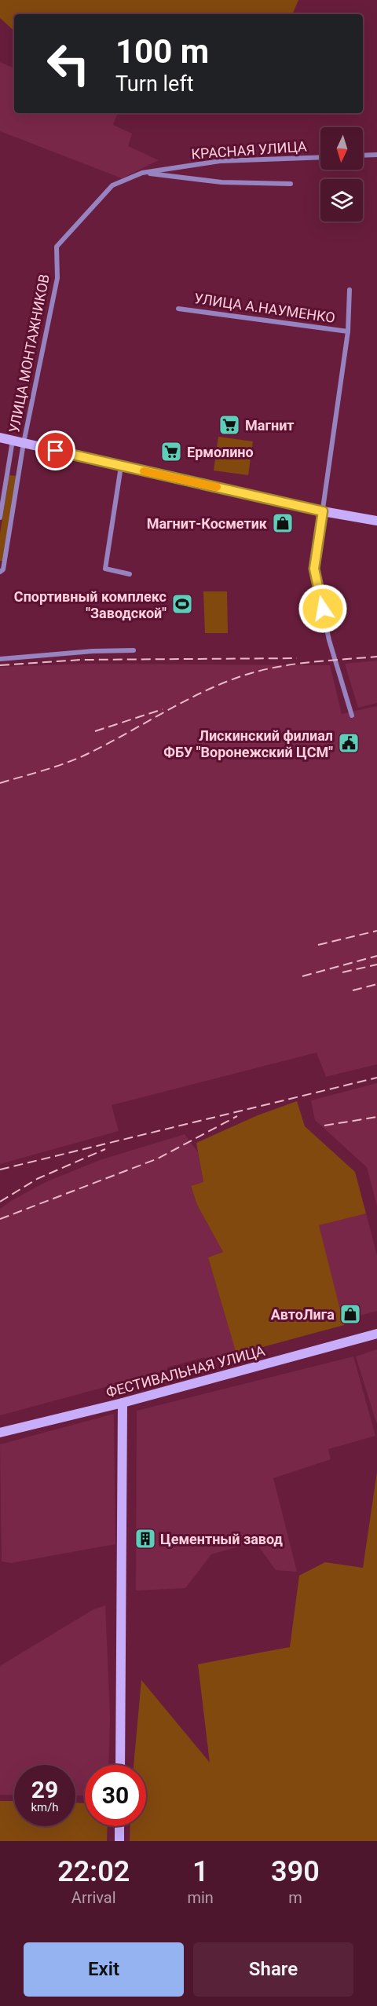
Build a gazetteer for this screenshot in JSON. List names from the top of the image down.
{
  "streets": {
    "main road": ["ФЕСТИВАЛЬНАЯ УЛИЦА"],
    "street": ["КРАСНАЯ УЛИЦА", "УЛИЦА А.НАУМЕНКО", "УЛИЦА МОНТАЖНИКОВ"]
  },
  "crossings": [
    ["КРАСНАЯ УЛИЦА", "УЛИЦА МОНТАЖНИКОВ"]
  ],
  "places": {
    "supermarket": ["Магнит", "Ермолино"],
    "shop": ["Магнит-Косметик", "АвтоЛига"],
    "sports": ["Спортивный комплекс \"Заводской\""],
    "public building": ["Лискинский филиал ФБУ \"Воронежский ЦСМ\""],
    "building": ["Цементный завод"]
  },
  "north": "bottom",
  "page": {
    "turn": ["100 m", "Turn left"],
    "speed": "29 km/h",
    "limit": "30",
    "eta": [
      "22:02",
      "Arrival",
      "1",
      "min",
      "390",
      "m"
    ],
    "buttons": ["Exit", "Share"]
  }
}
